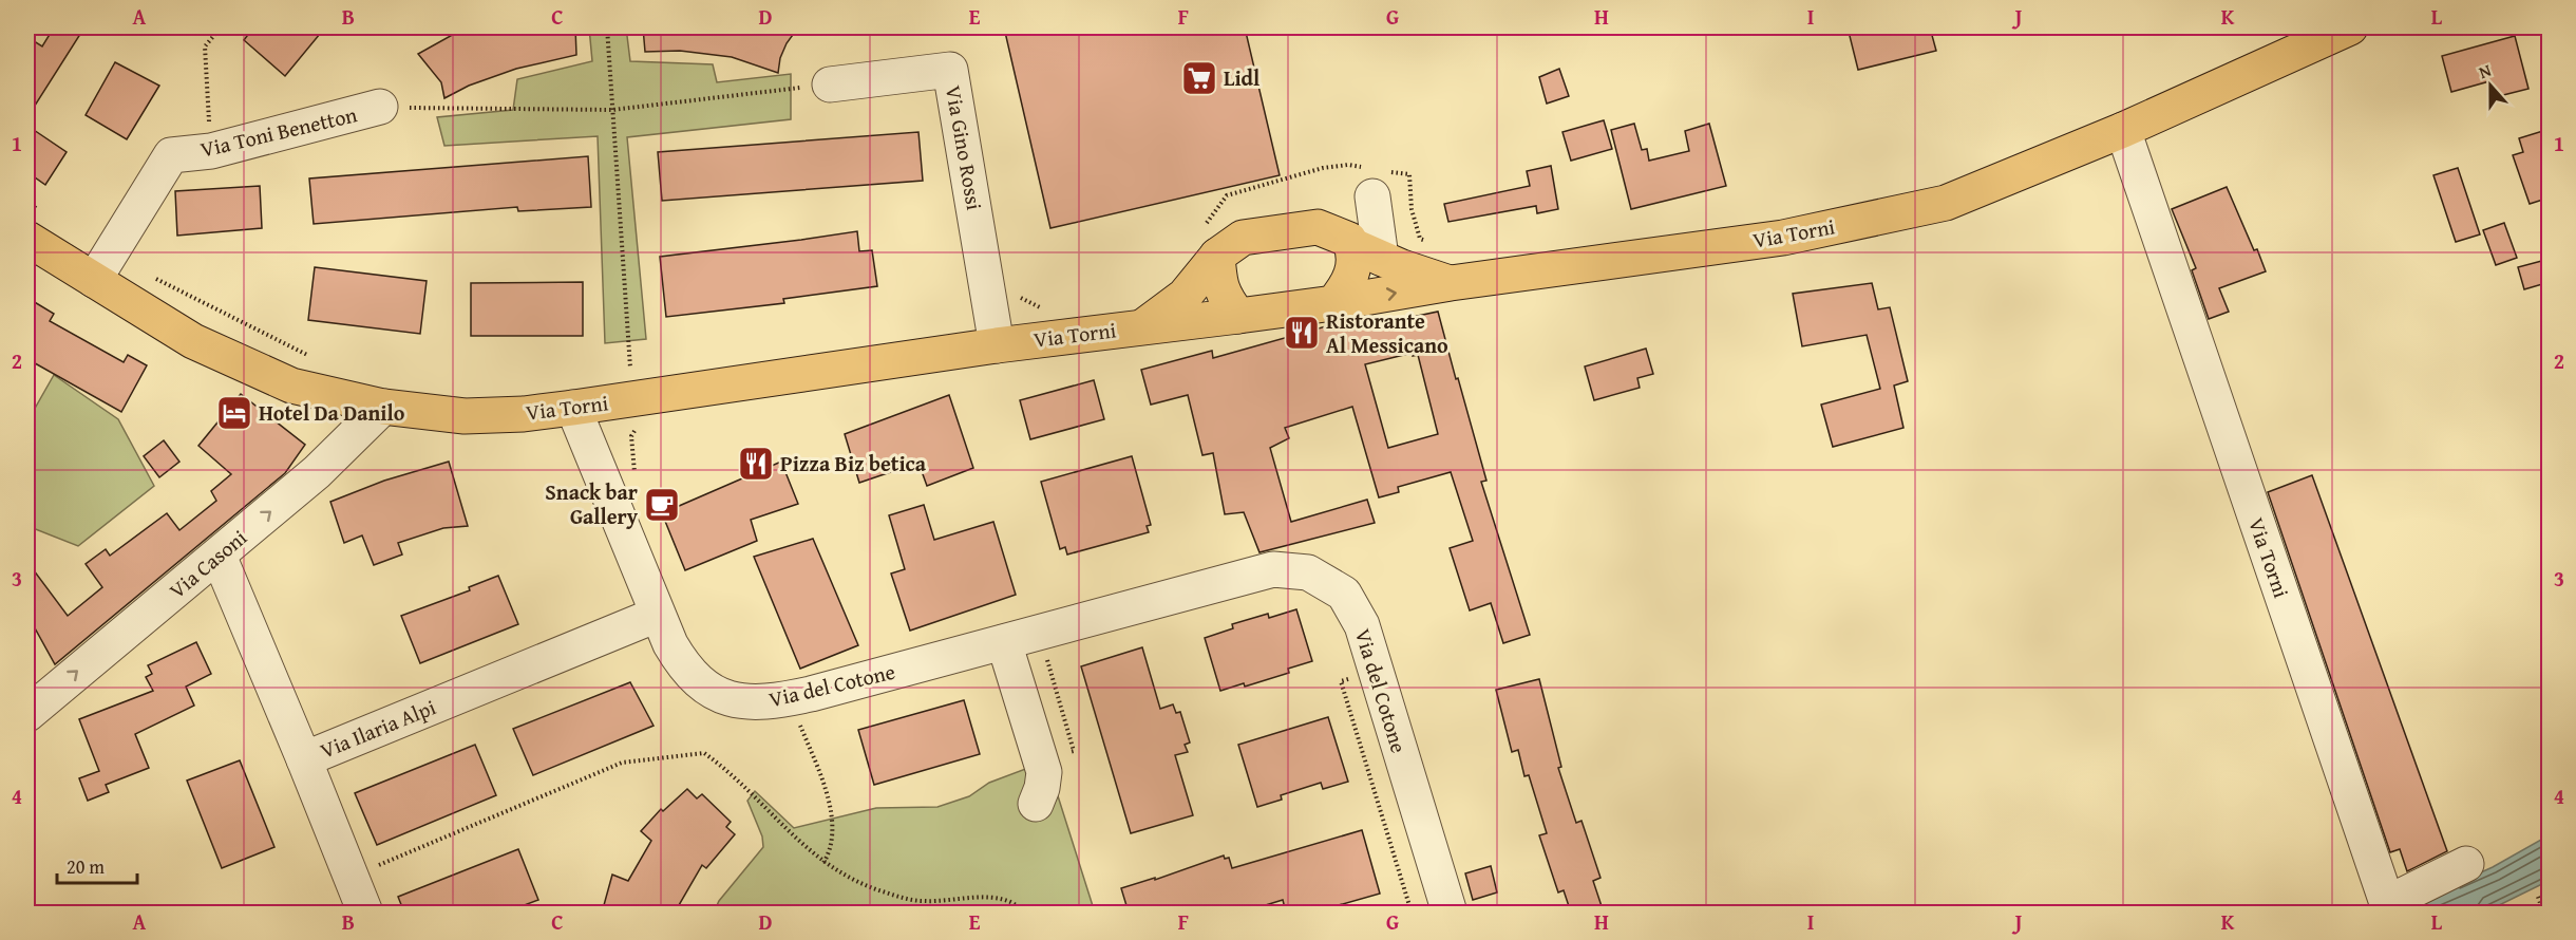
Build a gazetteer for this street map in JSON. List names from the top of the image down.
{
  "streets": {
    "main road": ["Via Torni"],
    "street": [
      "Via Toni Benetton",
      "Via Gino Rossi",
      "Via Casoni",
      "Via del Cotone",
      "Via Ilaria Alpi"
    ]
  },
  "crossings": [
    ["Via Toni Benetton", "Via Torni"],
    ["Via Gino Rossi", "Via Torni"],
    ["Via Torni", "Via Casoni"],
    ["Via Torni", "Via del Cotone"],
    ["Via Casoni", "Via Ilaria Alpi"],
    ["Via del Cotone", "Via Ilaria Alpi"]
  ],
  "one_way": ["Via Casoni"],
  "places": {
    "supermarket": ["Lidl"],
    "restaurant": ["Ristorante Al Messicano", "Pizza Biz betica"],
    "hotel": ["Hotel Da Danilo"],
    "cafe": ["Snack bar Gallery"]
  },
  "scale_bar": "20 m",
  "north": "top",
  "grid": {
    "columns": [
      "A",
      "B",
      "C",
      "D",
      "E",
      "F",
      "G",
      "H",
      "I",
      "J",
      "K",
      "L"
    ],
    "rows": [
      "1",
      "2",
      "3",
      "4"
    ]
  }
}
